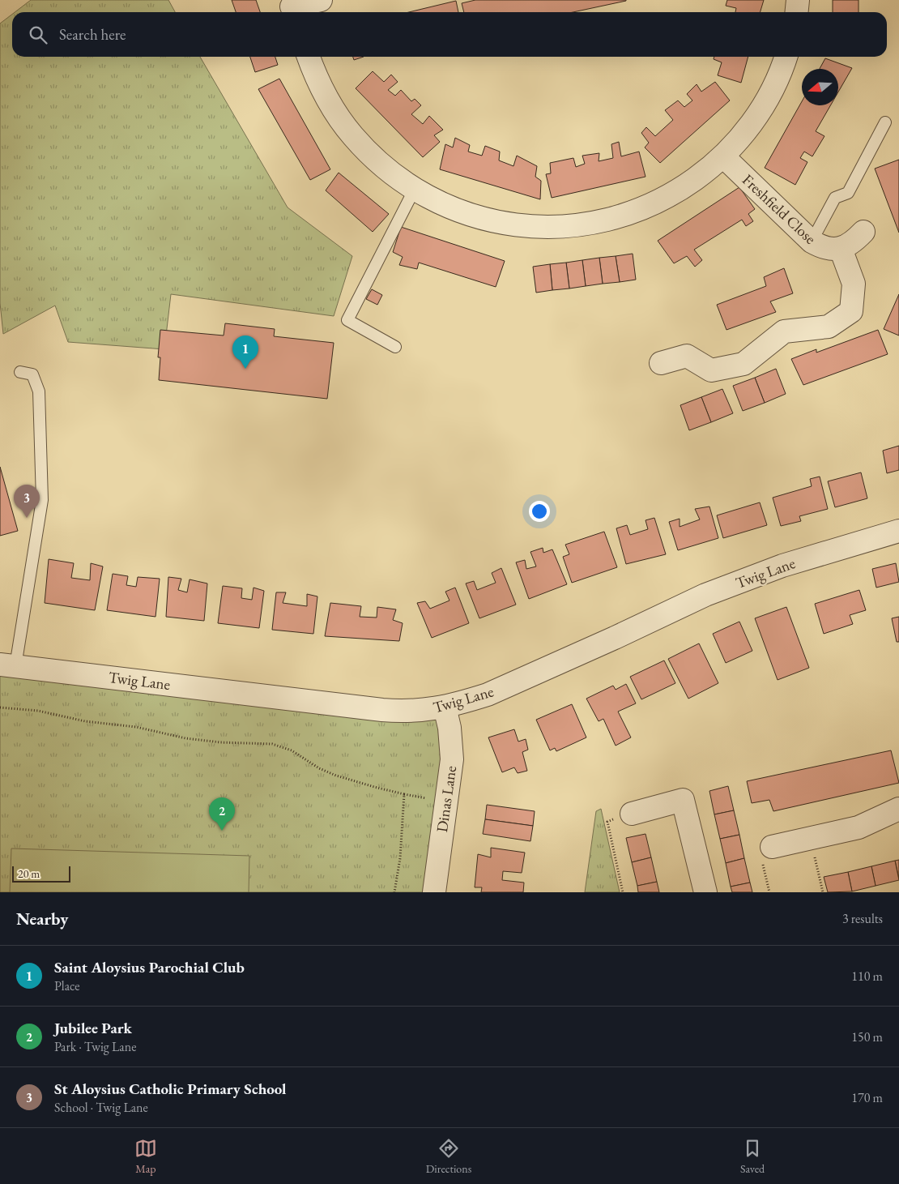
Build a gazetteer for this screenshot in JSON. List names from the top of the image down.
{
  "streets": {
    "street": ["Freshfield Close", "Twig Lane", "Dinas Lane"]
  },
  "crossings": [
    ["Twig Lane", "Dinas Lane"]
  ],
  "scale_bar": "20 m",
  "north": "left",
  "page": {
    "search": "Search here",
    "pins": ["1", "3", "2"],
    "scale": "20 m",
    "heading": ["Nearby", "3 results"],
    "list": [
      {
        "mark": "1",
        "name": "Saint Aloysius Parochial Club",
        "note": "Place",
        "value": "110 m"
      },
      {
        "mark": "2",
        "name": "Jubilee Park",
        "note": "Park · Twig Lane",
        "value": "150 m"
      },
      {
        "mark": "3",
        "name": "St Aloysius Catholic Primary School",
        "note": "School · Twig Lane",
        "value": "170 m"
      }
    ],
    "nav": ["Map", "Directions", "Saved"]
  }
}
